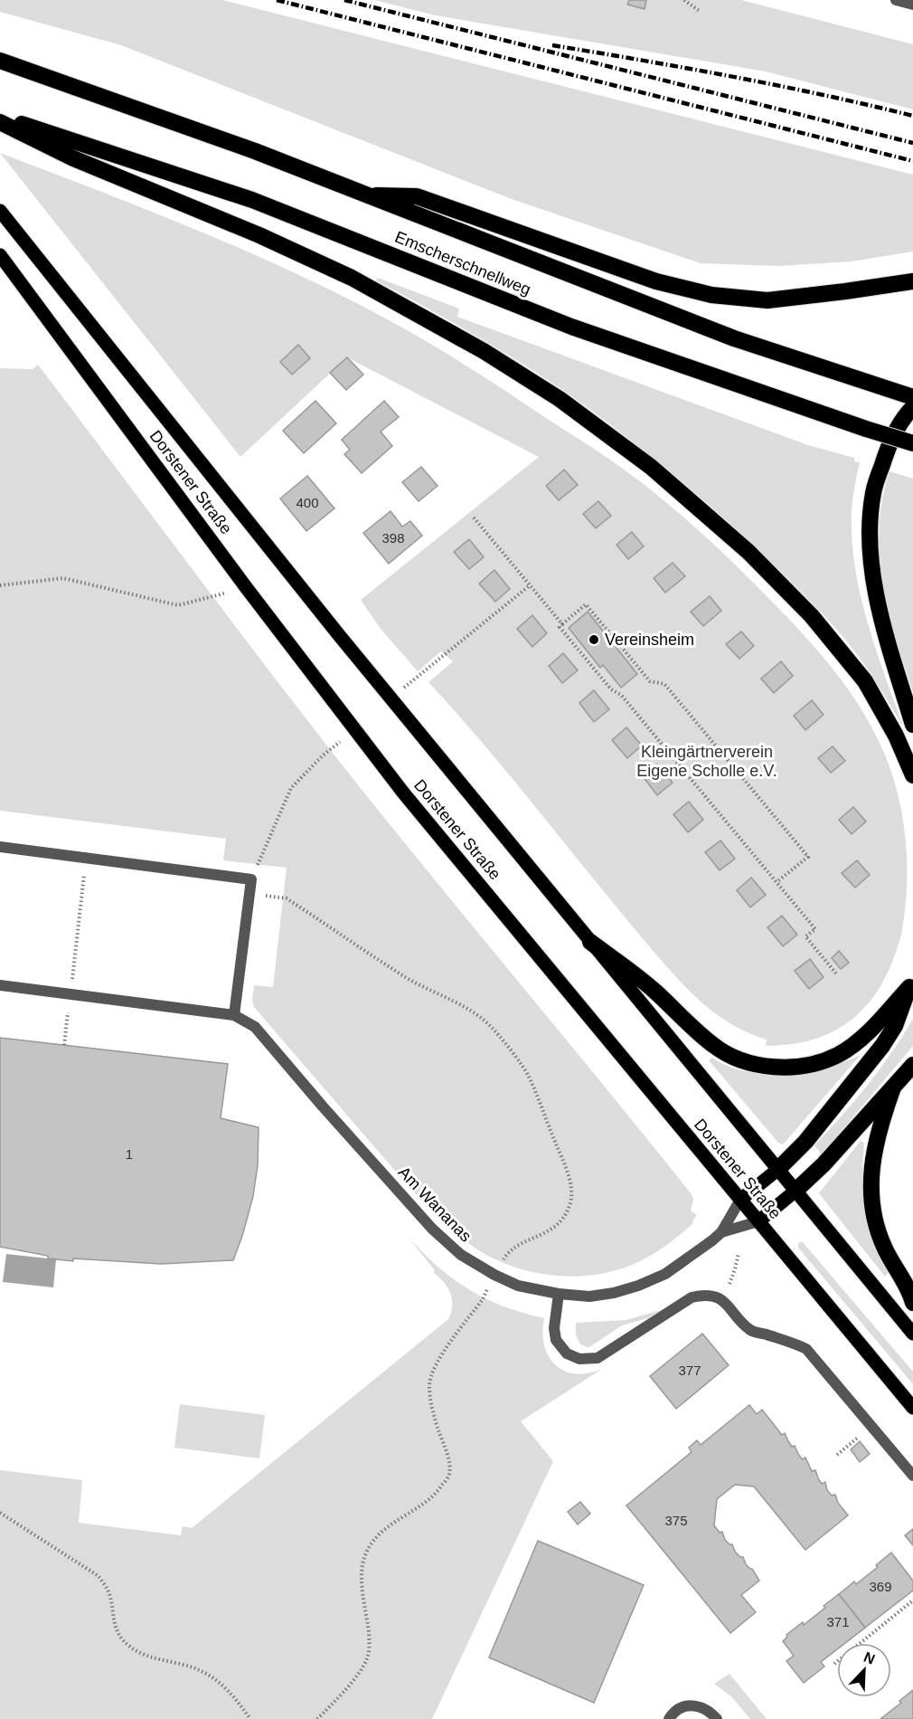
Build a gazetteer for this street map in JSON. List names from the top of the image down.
{
  "streets": {
    "highway": ["Emscherschnellweg"],
    "main road": ["Dorstener Straße"],
    "street": ["Am Wananas"]
  },
  "crossings": [
    ["Dorstener Straße", "Am Wananas"]
  ],
  "parks": ["Kleingärtnerverein Eigene Scholle e.V."],
  "places": ["Vereinsheim"],
  "house_numbers": [
    "400",
    "398",
    "1",
    "377",
    "375",
    "369",
    "371"
  ],
  "north": "top right"
}
